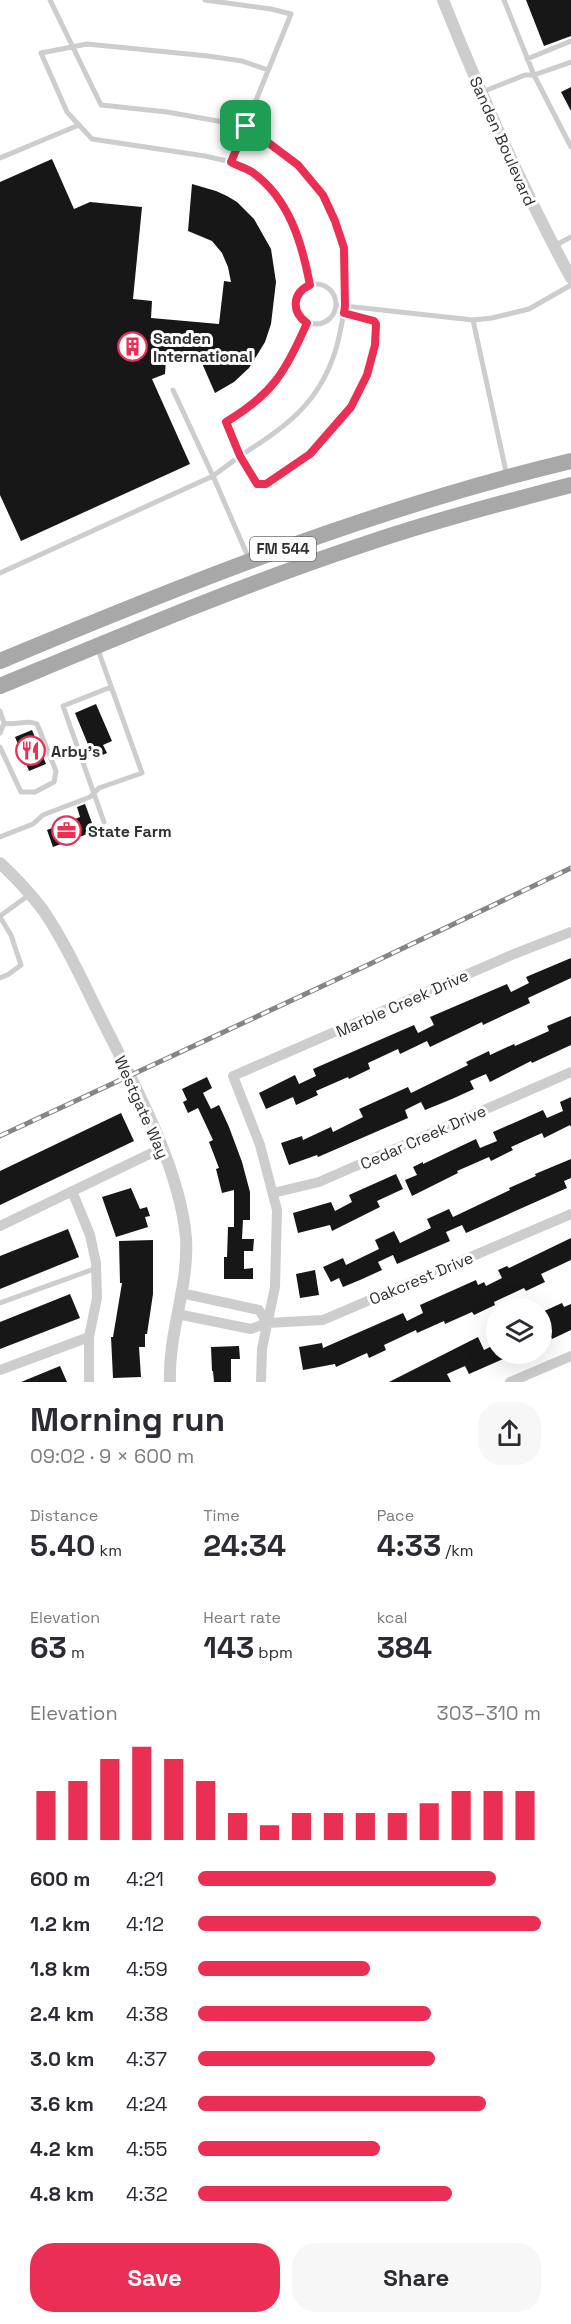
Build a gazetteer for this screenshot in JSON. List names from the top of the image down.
{
  "streets": {
    "main road": ["FM 544"],
    "street": [
      "Sanden Boulevard",
      "Marble Creek Drive",
      "Westgate Way",
      "Cedar Creek Drive",
      "Oakcrest Drive"
    ]
  },
  "crossings": [
    ["Marble Creek Drive", "Cedar Creek Drive"],
    ["Westgate Way", "Oakcrest Drive"]
  ],
  "places": {
    "building": ["Sanden International"],
    "restaurant": ["Arby's"],
    "office": ["State Farm"]
  },
  "page": {
    "heading": ["Morning run", "09:02 · 9 × 600 m"],
    "stats": [
      ["Distance", "5.40 km"],
      ["Time", "24:34"],
      ["Pace", "4:33 /km"],
      ["Elevation", "63 m"],
      ["Heart rate", "143 bpm"],
      ["kcal", "384"]
    ],
    "chart": ["Elevation", "303–310 m"],
    "list": [
      {
        "name": "600 m",
        "note": "4:21"
      },
      {
        "name": "1.2 km",
        "note": "4:12"
      },
      {
        "name": "1.8 km",
        "note": "4:59"
      },
      {
        "name": "2.4 km",
        "note": "4:38"
      },
      {
        "name": "3.0 km",
        "note": "4:37"
      },
      {
        "name": "3.6 km",
        "note": "4:24"
      },
      {
        "name": "4.2 km",
        "note": "4:55"
      },
      {
        "name": "4.8 km",
        "note": "4:32"
      }
    ],
    "buttons": ["Save", "Share"]
  }
}
